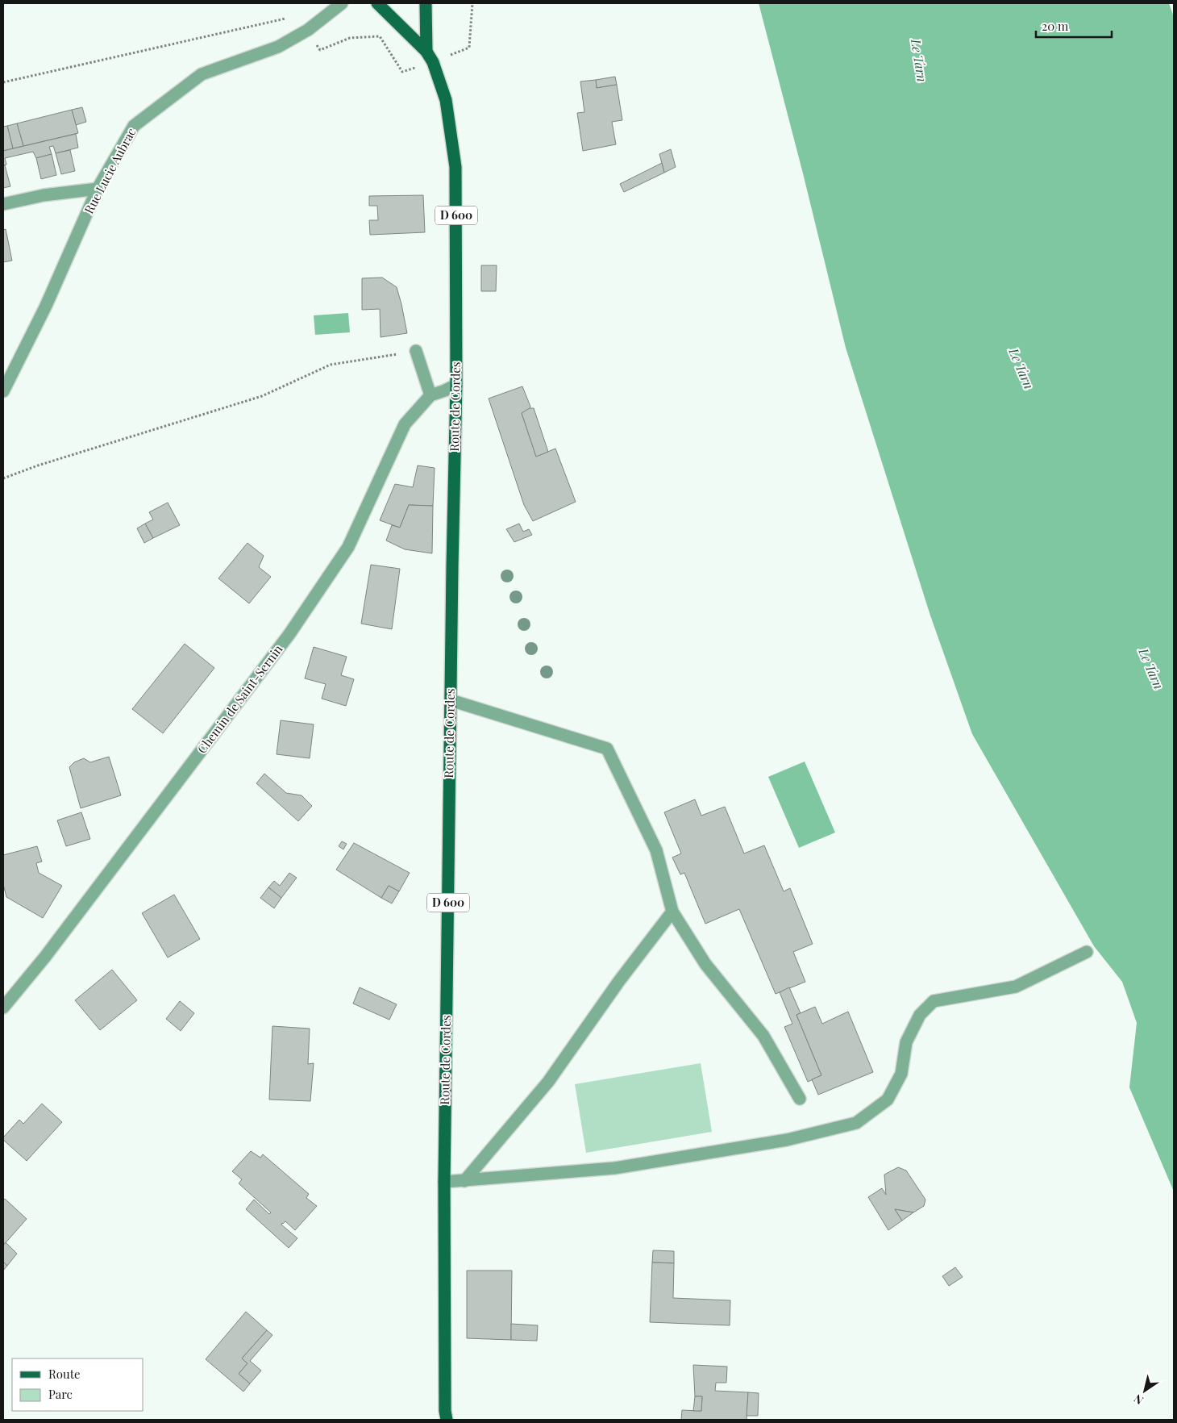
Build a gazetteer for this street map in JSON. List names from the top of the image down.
{
  "streets": {
    "main road": ["D 600", "Route de Cordes"],
    "street": ["Rue Lucie Aubrac", "Chemin de Saint-Sernin"]
  },
  "crossings": [
    ["Route de Cordes", "Chemin de Saint-Sernin"]
  ],
  "water": ["Le Tarn"],
  "legend": ["Route", "Parc"],
  "scale_bar": "20 m",
  "north": "bottom left"
}
